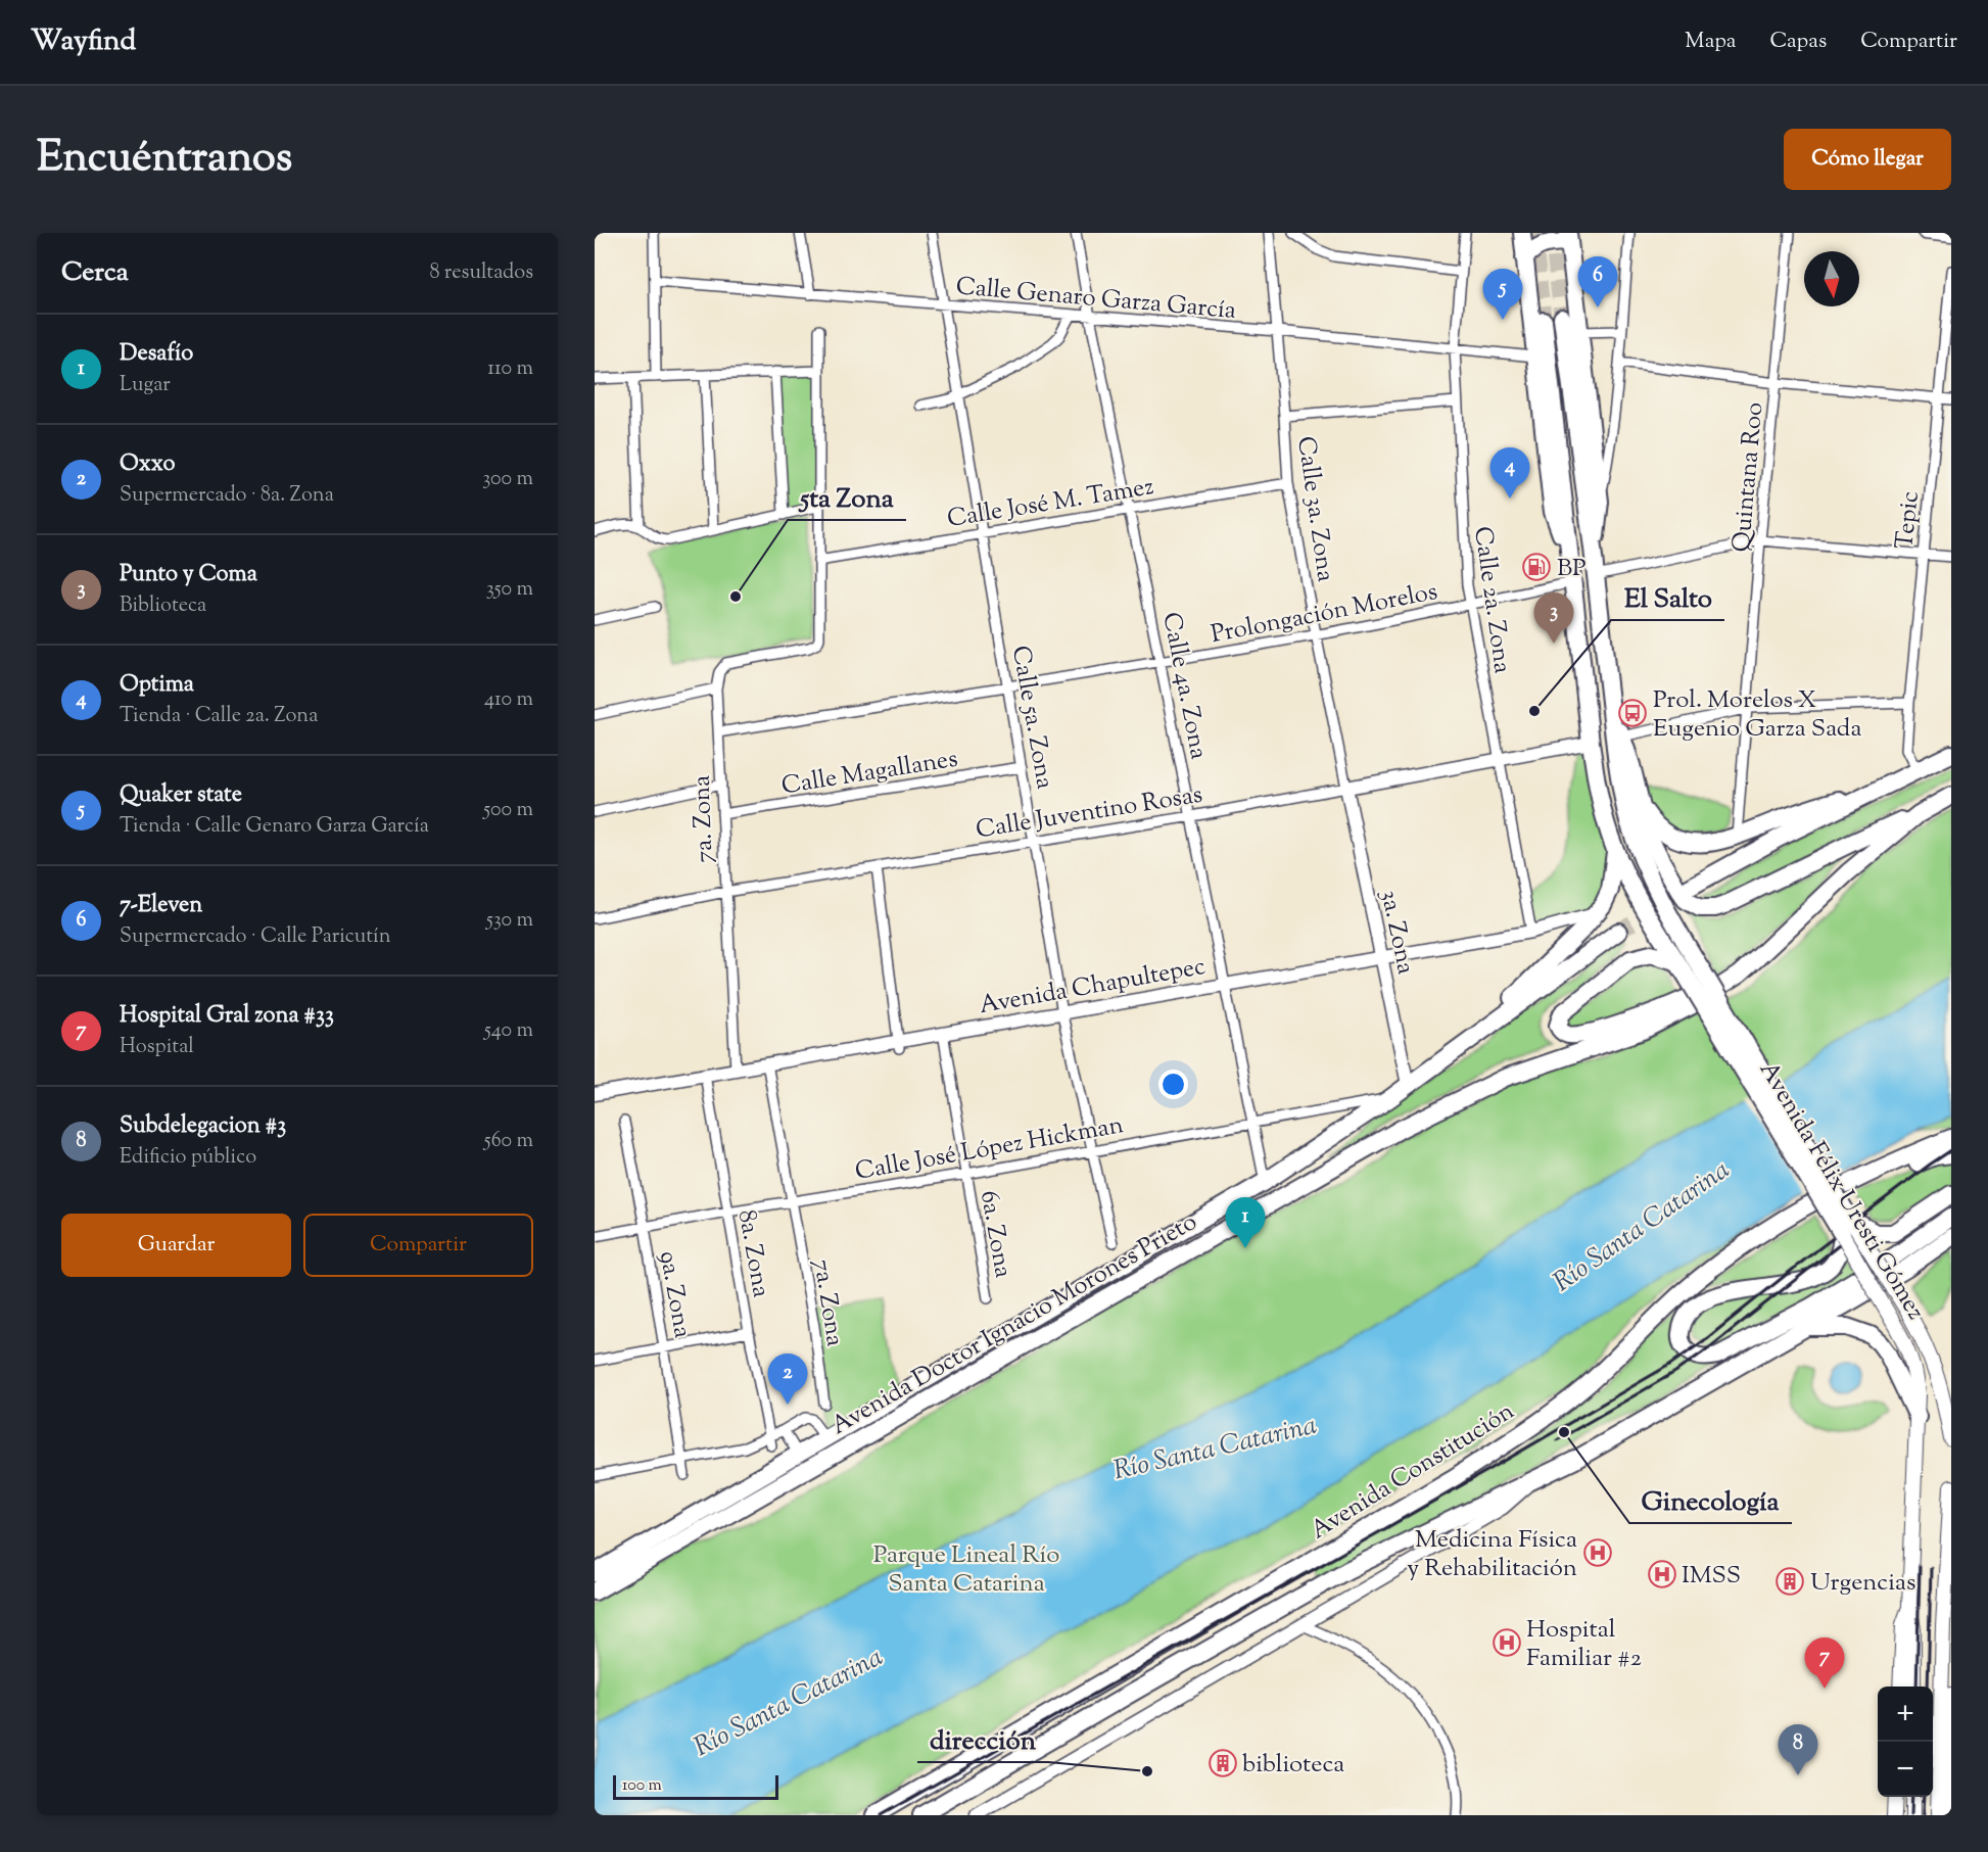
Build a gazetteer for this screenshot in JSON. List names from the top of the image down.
{
  "streets": {
    "highway": ["Avenida Félix Uresti Gómez", "Avenida Doctor Ignacio Morones Prieto", "Avenida Constitución"],
    "main road": ["Calle Juventino Rosas", "3a. Zona", "Avenida Chapultepec"],
    "street": [
      "Calle Genaro Garza García",
      "Quintana Roo",
      "Calle José M. Tamez",
      "Calle 3a. Zona",
      "Tepic",
      "Calle 2a. Zona",
      "Prolongación Morelos",
      "Calle 4a. Zona",
      "Calle 5a. Zona",
      "Calle Magallanes",
      "7a. Zona",
      "Calle José López Hickman",
      "6a. Zona",
      "8a. Zona",
      "9a. Zona"
    ]
  },
  "crossings": [
    ["Calle Genaro Garza García", "Calle 3a. Zona"],
    ["Calle Genaro Garza García", "Calle 2a. Zona"],
    ["Calle Genaro Garza García", "Calle 4a. Zona"],
    ["Calle Genaro Garza García", "Calle 5a. Zona"],
    ["Calle José M. Tamez", "Calle 3a. Zona"],
    ["Calle José M. Tamez", "Calle 4a. Zona"],
    ["Calle José M. Tamez", "Calle 5a. Zona"],
    ["Calle José M. Tamez", "7a. Zona"],
    ["Calle 3a. Zona", "Prolongación Morelos"],
    ["Calle 3a. Zona", "Calle Juventino Rosas"],
    ["Calle 3a. Zona", "3a. Zona"],
    ["Calle 2a. Zona", "Prolongación Morelos"],
    ["Calle 2a. Zona", "Calle Juventino Rosas"],
    ["Calle 2a. Zona", "Avenida Chapultepec"],
    ["Prolongación Morelos", "Calle 4a. Zona"],
    ["Prolongación Morelos", "Calle 5a. Zona"],
    ["Prolongación Morelos", "7a. Zona"],
    ["Calle 4a. Zona", "Calle Juventino Rosas"],
    ["Calle 4a. Zona", "Avenida Chapultepec"],
    ["Calle 4a. Zona", "Calle José López Hickman"],
    ["Calle 4a. Zona", "Avenida Doctor Ignacio Morones Prieto"],
    ["Calle 5a. Zona", "Calle Magallanes"],
    ["Calle 5a. Zona", "Calle Juventino Rosas"],
    ["Calle 5a. Zona", "Avenida Chapultepec"],
    ["Calle 5a. Zona", "Calle José López Hickman"],
    ["Calle Magallanes", "7a. Zona"],
    ["Calle Juventino Rosas", "7a. Zona"],
    ["Calle Juventino Rosas", "3a. Zona"],
    ["7a. Zona", "Avenida Chapultepec"],
    ["7a. Zona", "Calle José López Hickman"],
    ["3a. Zona", "Avenida Chapultepec"],
    ["3a. Zona", "Avenida Doctor Ignacio Morones Prieto"],
    ["Avenida Chapultepec", "6a. Zona"],
    ["Avenida Chapultepec", "8a. Zona"],
    ["Calle José López Hickman", "6a. Zona"],
    ["Calle José López Hickman", "8a. Zona"],
    ["Calle José López Hickman", "9a. Zona"],
    ["Calle José López Hickman", "Avenida Doctor Ignacio Morones Prieto"]
  ],
  "water": ["Río Santa Catarina"],
  "parks": ["Parque Lineal Río Santa Catarina"],
  "places": {
    "fuel station": ["BP"],
    "other": [
      "5ta Zona",
      "El Salto",
      "Ginecología",
      "dirección"
    ],
    "bus stop": ["Prol. Morelos X Eugenio Garza Sada"],
    "hospital": ["Medicina Física y Rehabilitación", "IMSS", "Hospital Familiar #2"],
    "building": ["Urgencias", "biblioteca"]
  },
  "scale_bar": "100 m",
  "north": "bottom",
  "page": {
    "header": "Wayfind",
    "nav": ["Mapa", "Capas", "Compartir"],
    "title": "Encuéntranos",
    "buttons": [
      "Cómo llegar",
      ["Guardar", "Compartir"]
    ],
    "heading": ["Cerca", "8 resultados"],
    "pins": [
      "6",
      "5",
      "4",
      "3",
      "1",
      "2",
      "7",
      "8"
    ],
    "list": [
      {
        "mark": "1",
        "name": "Desafío",
        "note": "Lugar",
        "value": "110 m"
      },
      {
        "mark": "2",
        "name": "Oxxo",
        "note": "Supermercado · 8a. Zona",
        "value": "300 m"
      },
      {
        "mark": "3",
        "name": "Punto y Coma",
        "note": "Biblioteca",
        "value": "350 m"
      },
      {
        "mark": "4",
        "name": "Optima",
        "note": "Tienda · Calle 2a. Zona",
        "value": "410 m"
      },
      {
        "mark": "5",
        "name": "Quaker state",
        "note": "Tienda · Calle Genaro Garza García",
        "value": "500 m"
      },
      {
        "mark": "6",
        "name": "7-Eleven",
        "note": "Supermercado · Calle Paricutín",
        "value": "530 m"
      },
      {
        "mark": "7",
        "name": "Hospital Gral zona #33",
        "note": "Hospital",
        "value": "540 m"
      },
      {
        "mark": "8",
        "name": "Subdelegacion #3",
        "note": "Edificio público",
        "value": "560 m"
      }
    ],
    "map_buttons": ["+", "−"],
    "scale": "100 m"
  }
}
